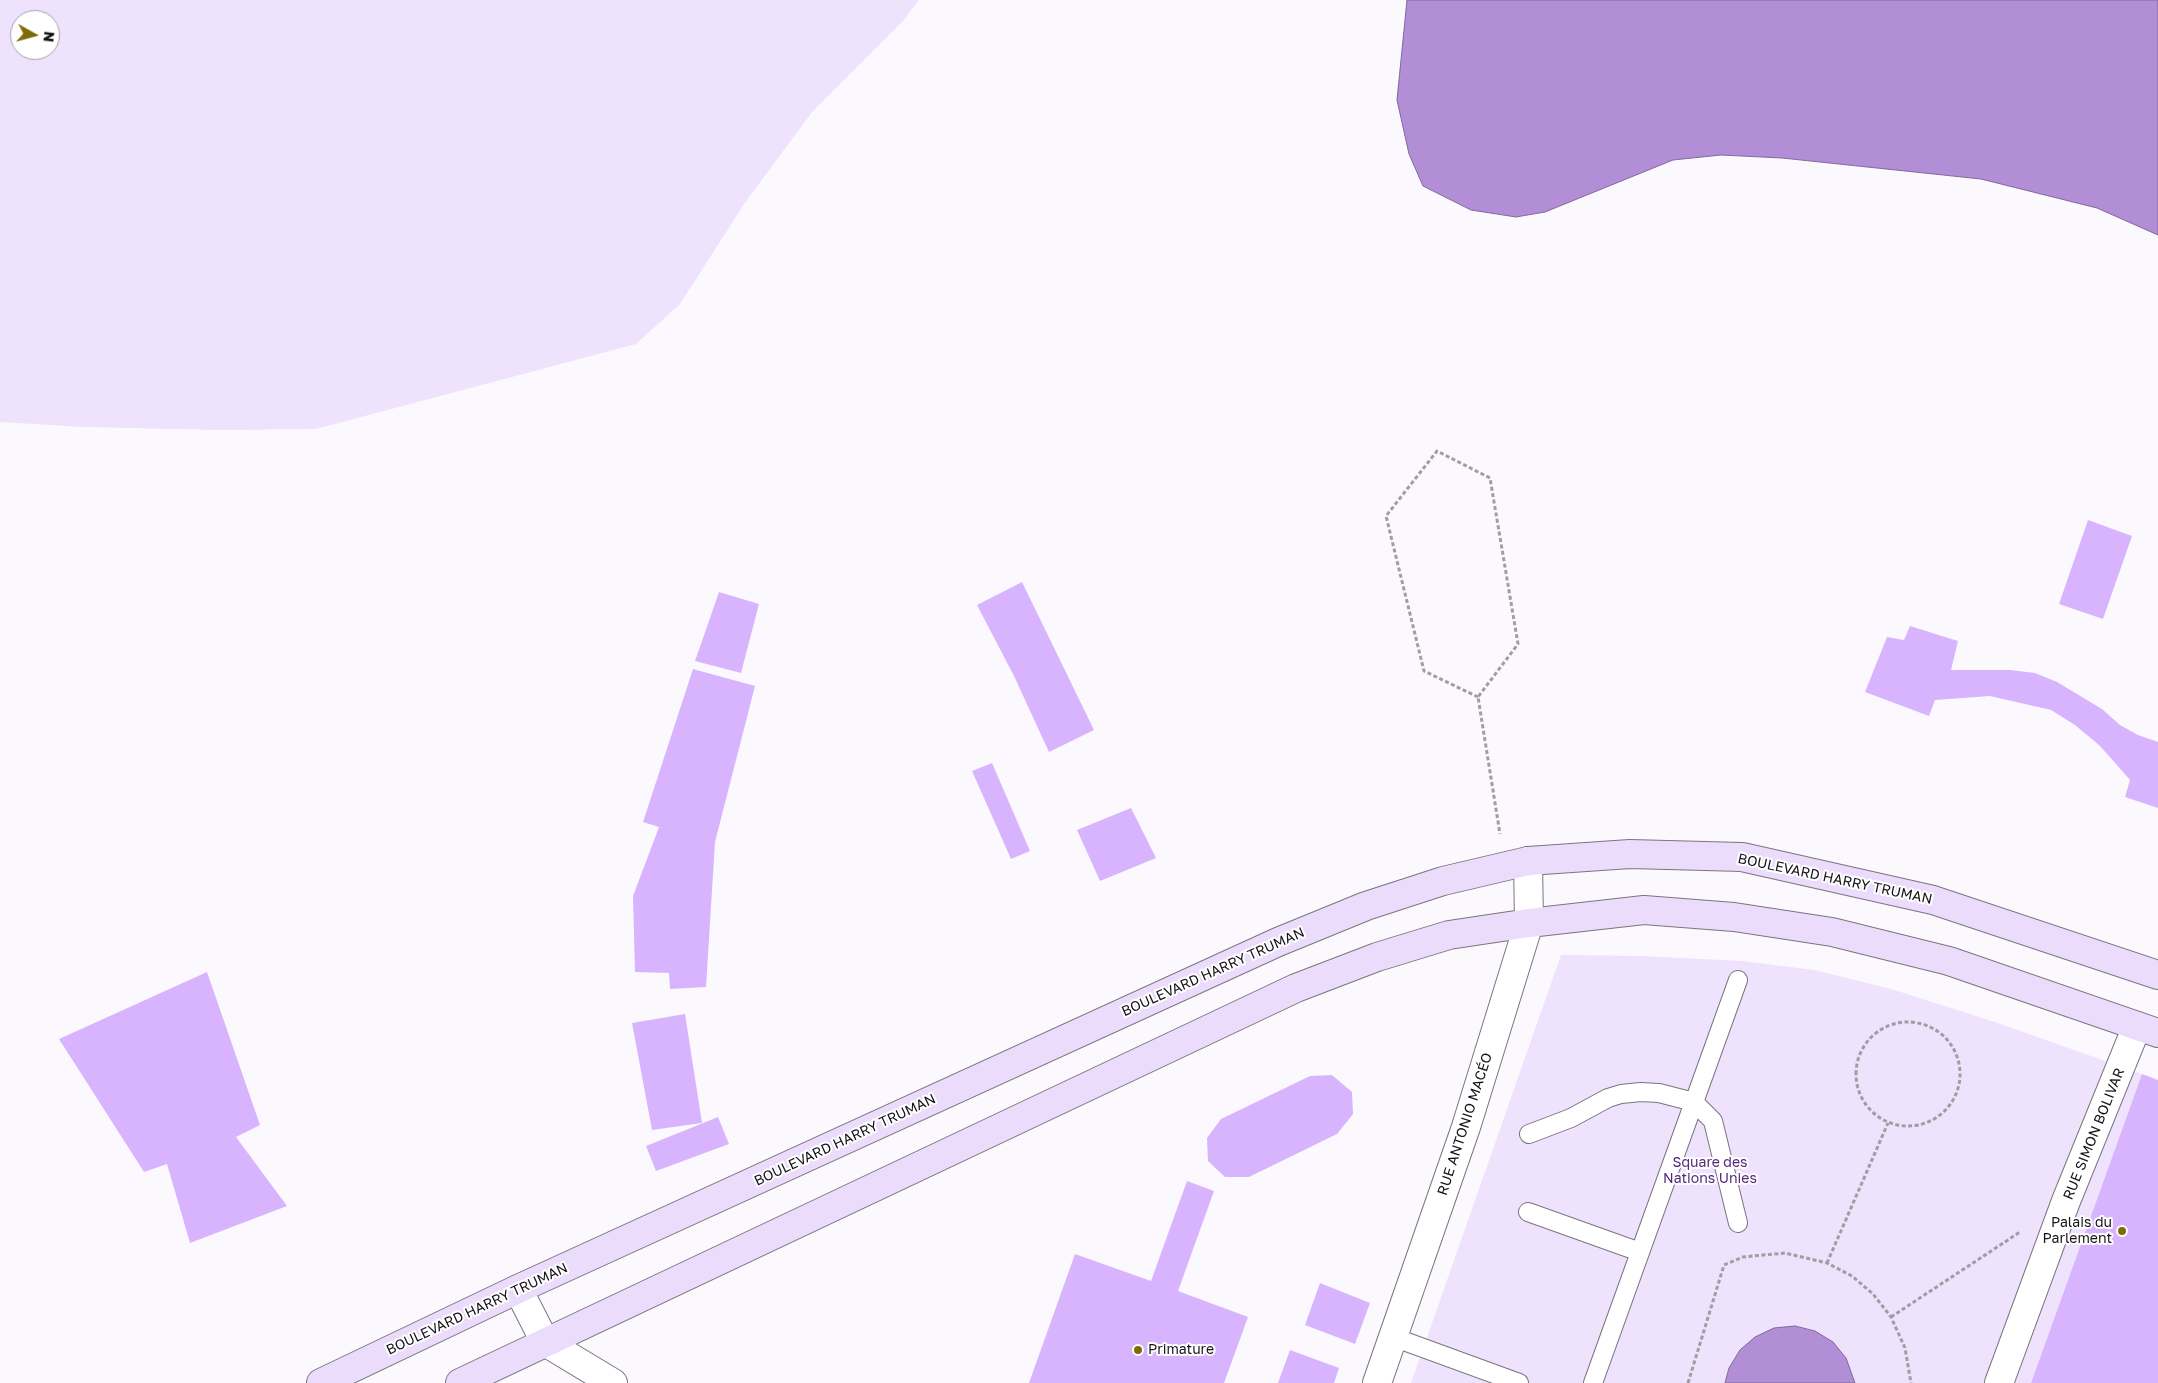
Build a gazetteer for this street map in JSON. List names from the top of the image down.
{
  "streets": {
    "main road": ["BOULEVARD HARRY TRUMAN"],
    "street": ["RUE ANTONIO MACÉO", "RUE SIMON BOLIVAR"]
  },
  "crossings": [
    ["BOULEVARD HARRY TRUMAN", "RUE ANTONIO MACÉO"]
  ],
  "parks": ["Square des Nations Unies"],
  "places": ["Palais du Parlement", "Primature"],
  "north": "right"
}
